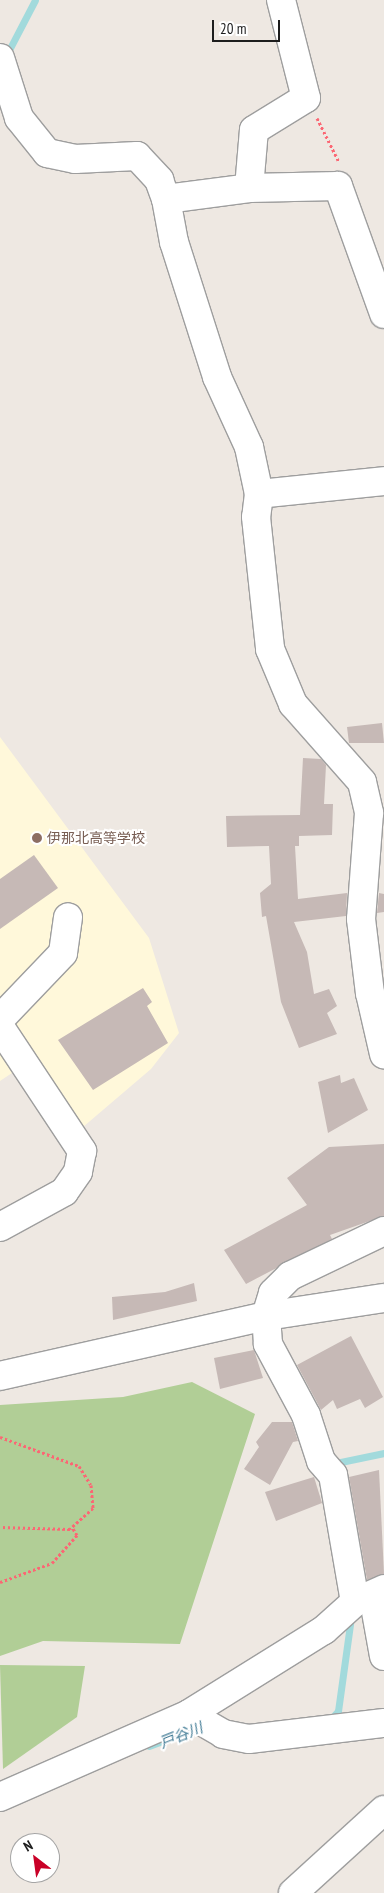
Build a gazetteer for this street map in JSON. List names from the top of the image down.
{
  "water": ["戸谷川"],
  "places": ["伊那北高等学校"],
  "scale_bar": "20 m",
  "north": "top left"
}
